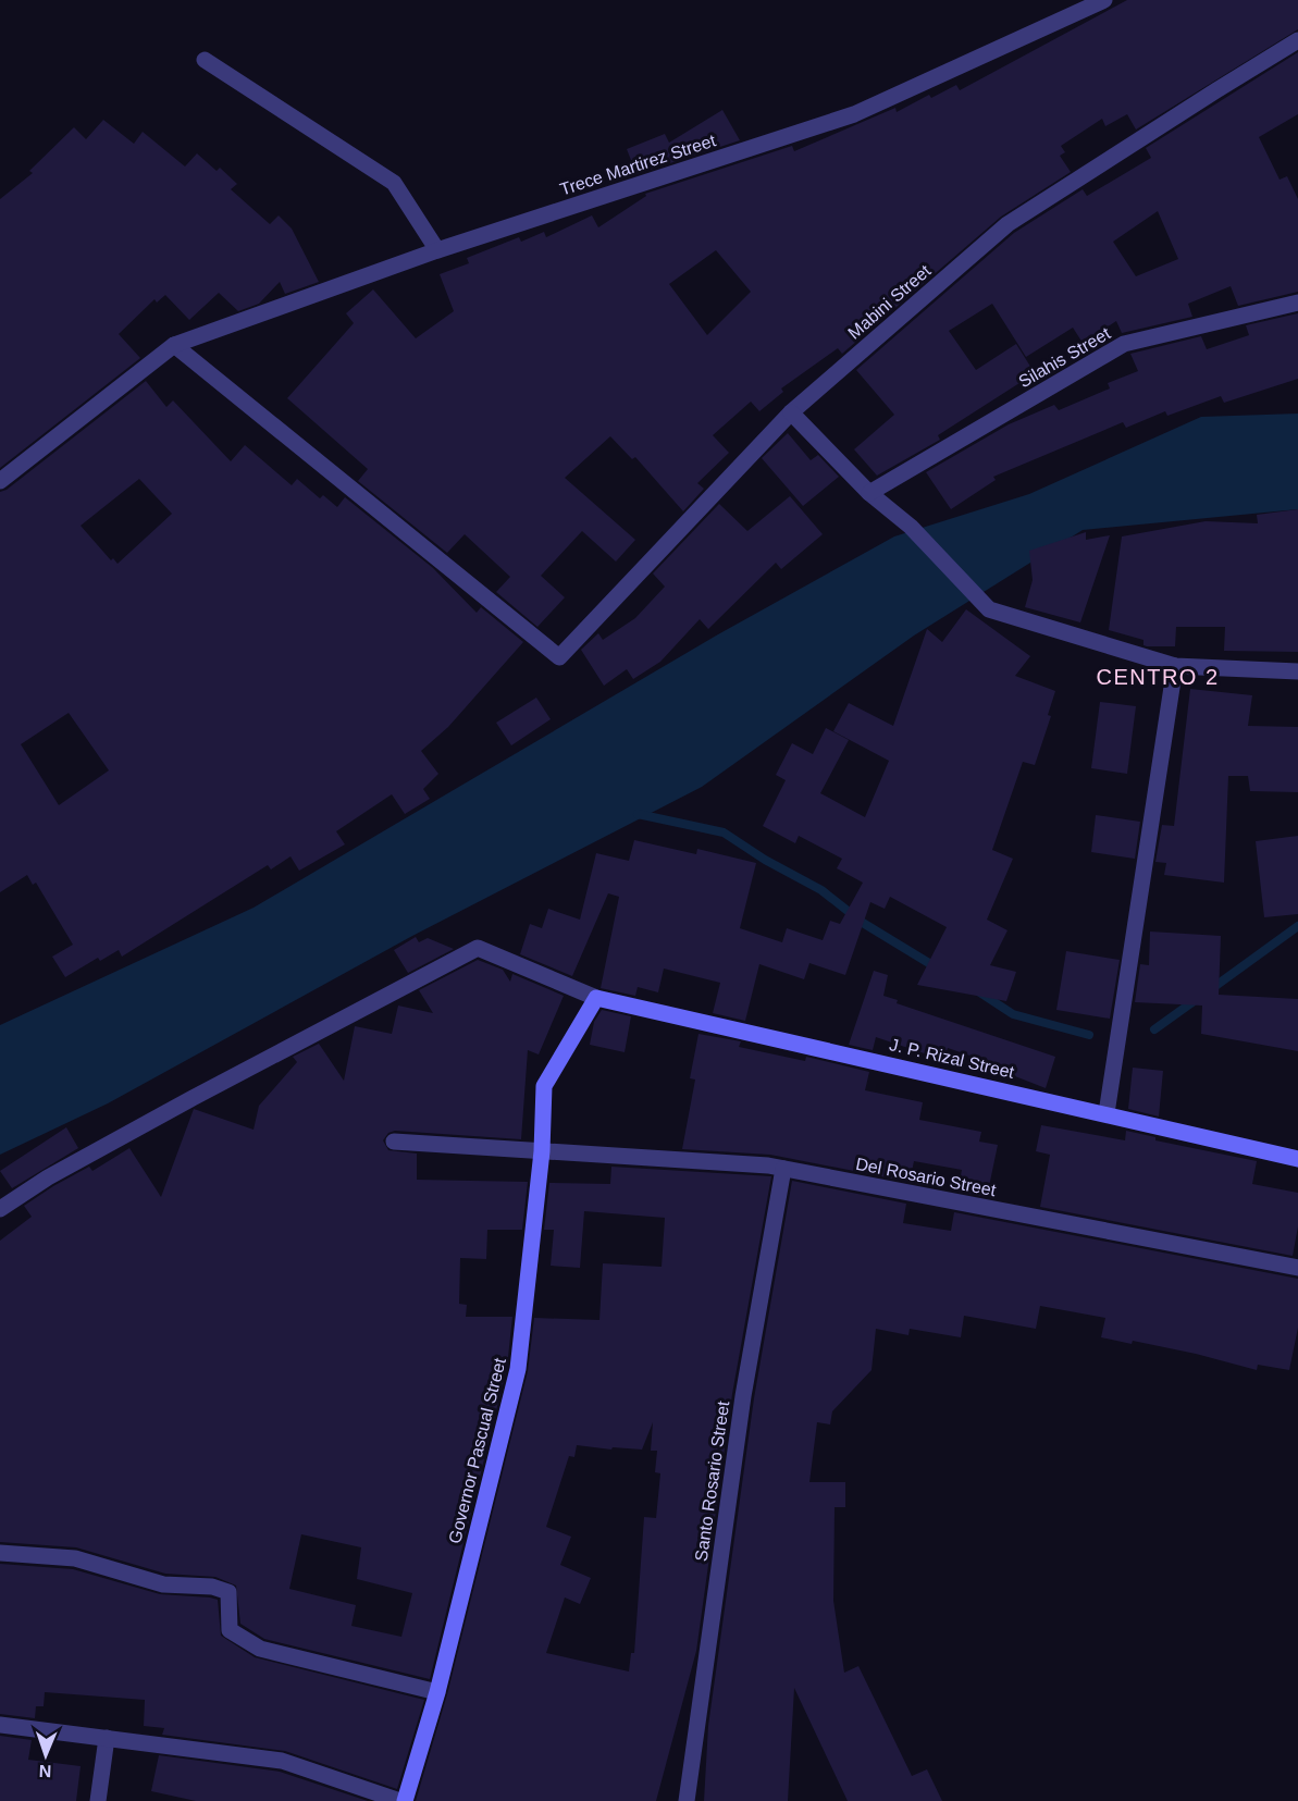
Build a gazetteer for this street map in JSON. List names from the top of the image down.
{
  "streets": {
    "street": [
      "Trece Martirez Street",
      "Mabini Street",
      "Silahis Street",
      "J. P. Rizal Street",
      "Del Rosario Street",
      "Governor Pascual Street",
      "Santo Rosario Street"
    ]
  },
  "crossings": [
    ["Trece Martirez Street", "Mabini Street"],
    ["J. P. Rizal Street", "Governor Pascual Street"],
    ["Del Rosario Street", "Governor Pascual Street"],
    ["Del Rosario Street", "Santo Rosario Street"]
  ],
  "districts": ["CENTRO 2"],
  "north": "bottom"
}
